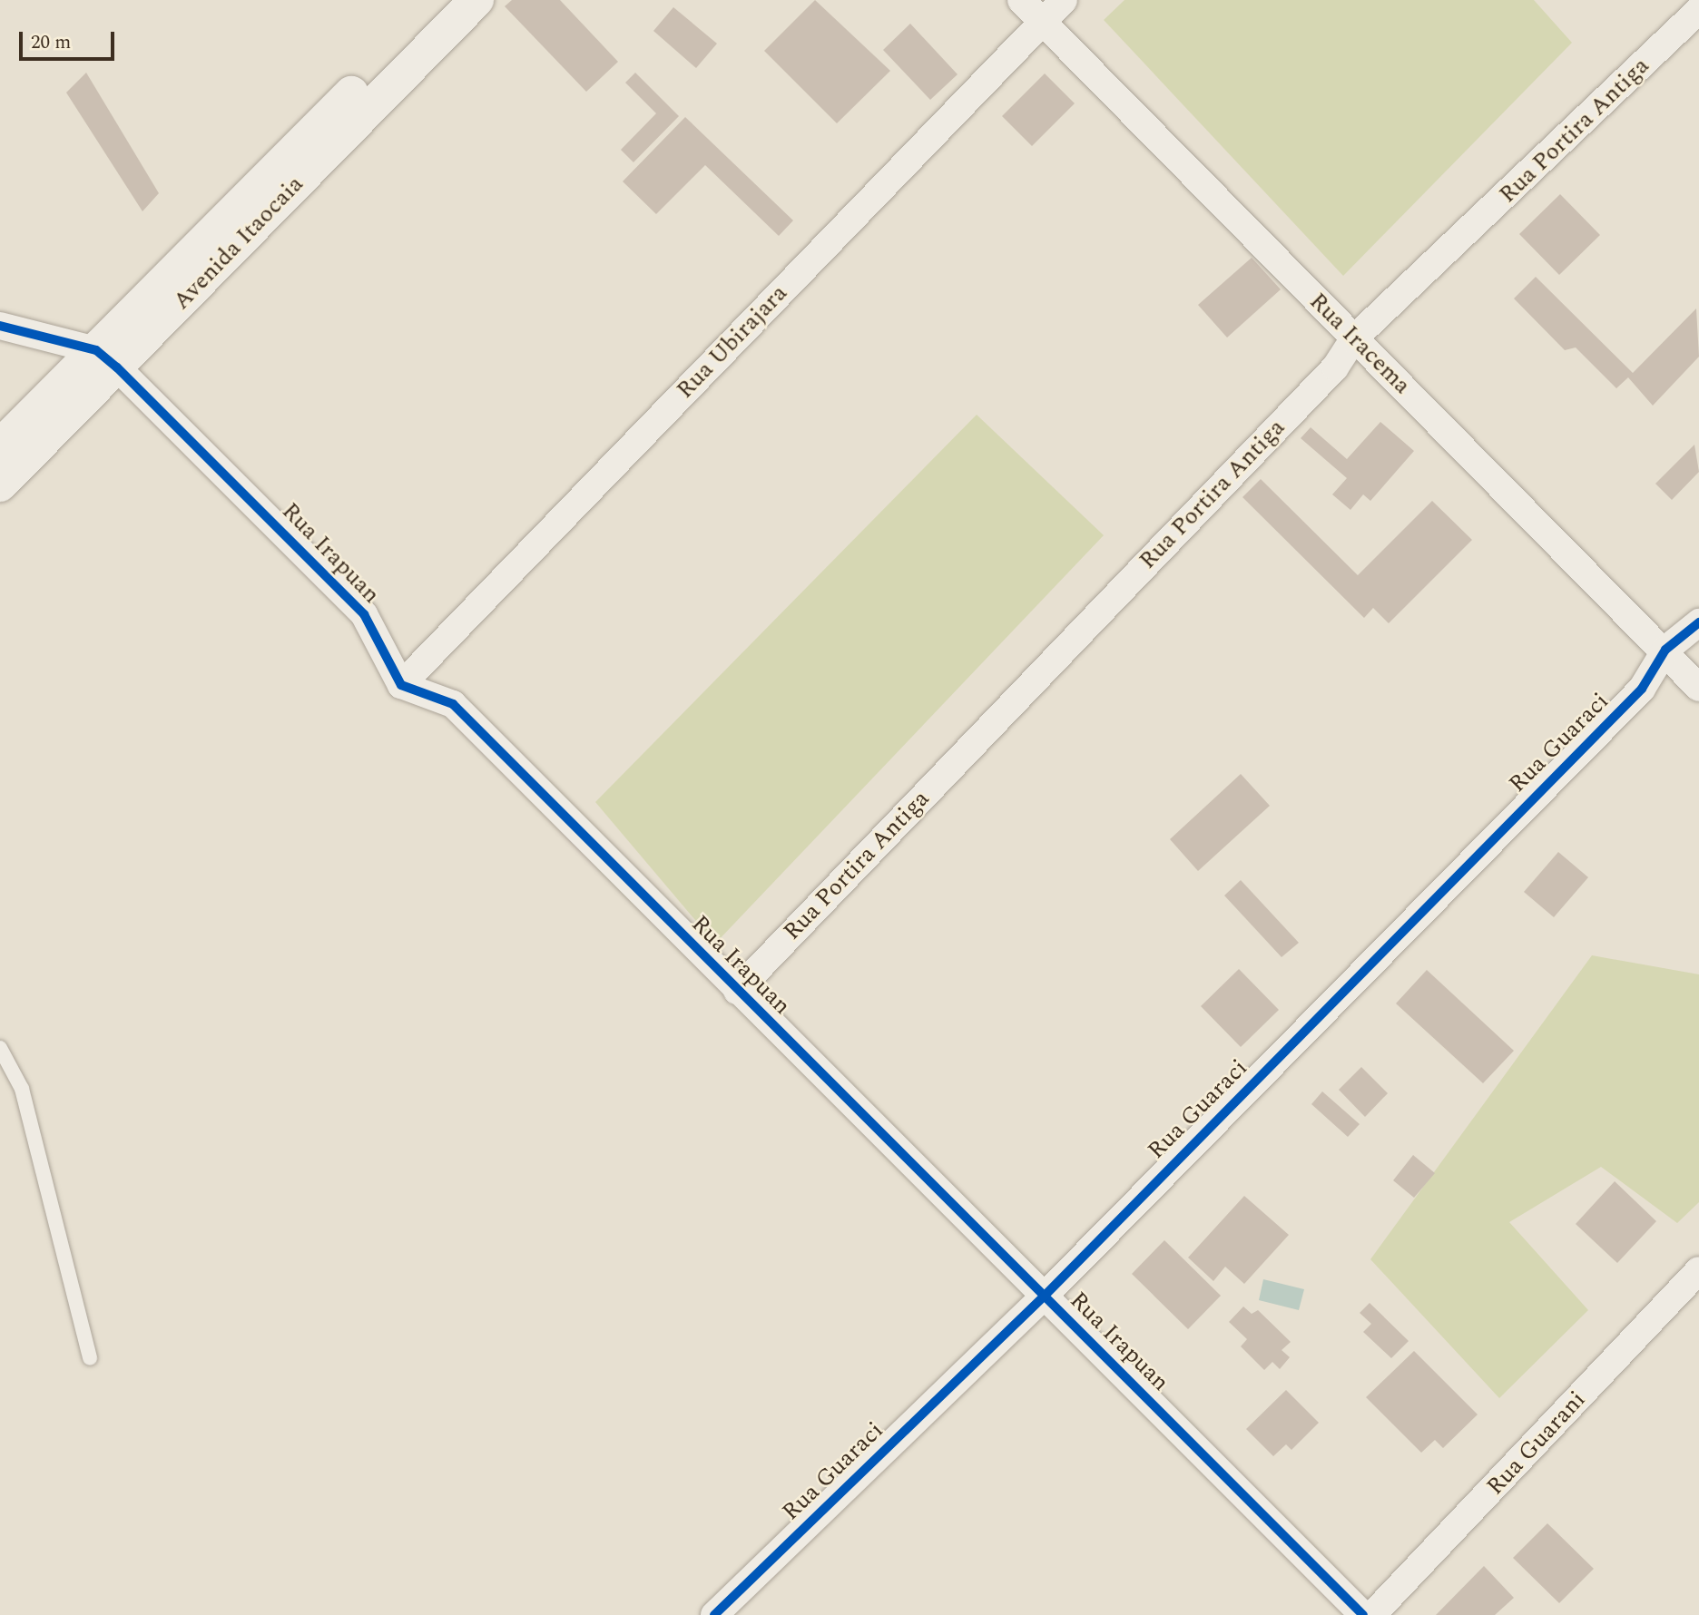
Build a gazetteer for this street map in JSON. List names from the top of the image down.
{
  "streets": {
    "main road": ["Avenida Itaocaia"],
    "street": [
      "Rua Portira Antiga",
      "Rua Ubirajara",
      "Rua Iracema",
      "Rua Irapuan",
      "Rua Guaraci",
      "Rua Guarani"
    ]
  },
  "crossings": [
    ["Rua Portira Antiga", "Rua Iracema"],
    ["Rua Portira Antiga", "Rua Irapuan"],
    ["Avenida Itaocaia", "Rua Irapuan"],
    ["Rua Ubirajara", "Rua Iracema"],
    ["Rua Ubirajara", "Rua Irapuan"],
    ["Rua Iracema", "Rua Guaraci"],
    ["Rua Irapuan", "Rua Guaraci"]
  ],
  "scale_bar": "20 m"
}
